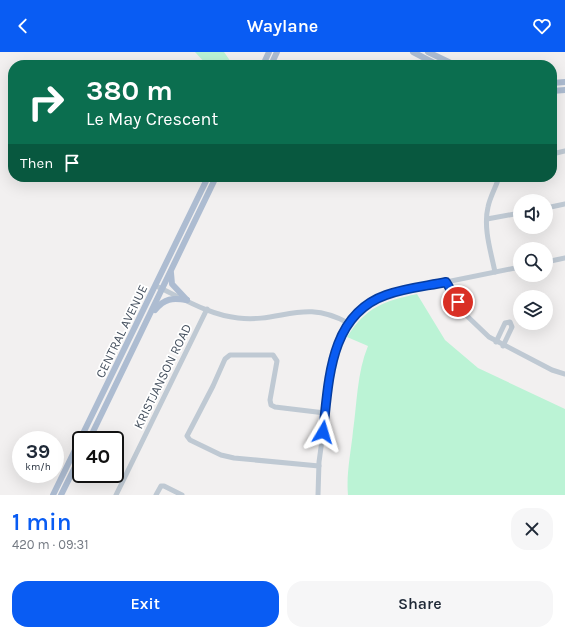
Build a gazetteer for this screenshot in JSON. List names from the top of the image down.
{
  "streets": {
    "main road": ["CENTRAL AVENUE"],
    "street": ["KRISTJANSON ROAD"]
  },
  "page": {
    "header": "Waylane",
    "turn": ["380 m", "Le May Crescent"],
    "then": "Then",
    "speed": "39 km/h",
    "limit": "40",
    "heading": ["1 min", "420 m · 09:31"],
    "buttons": ["Exit", "Share"]
  }
}
